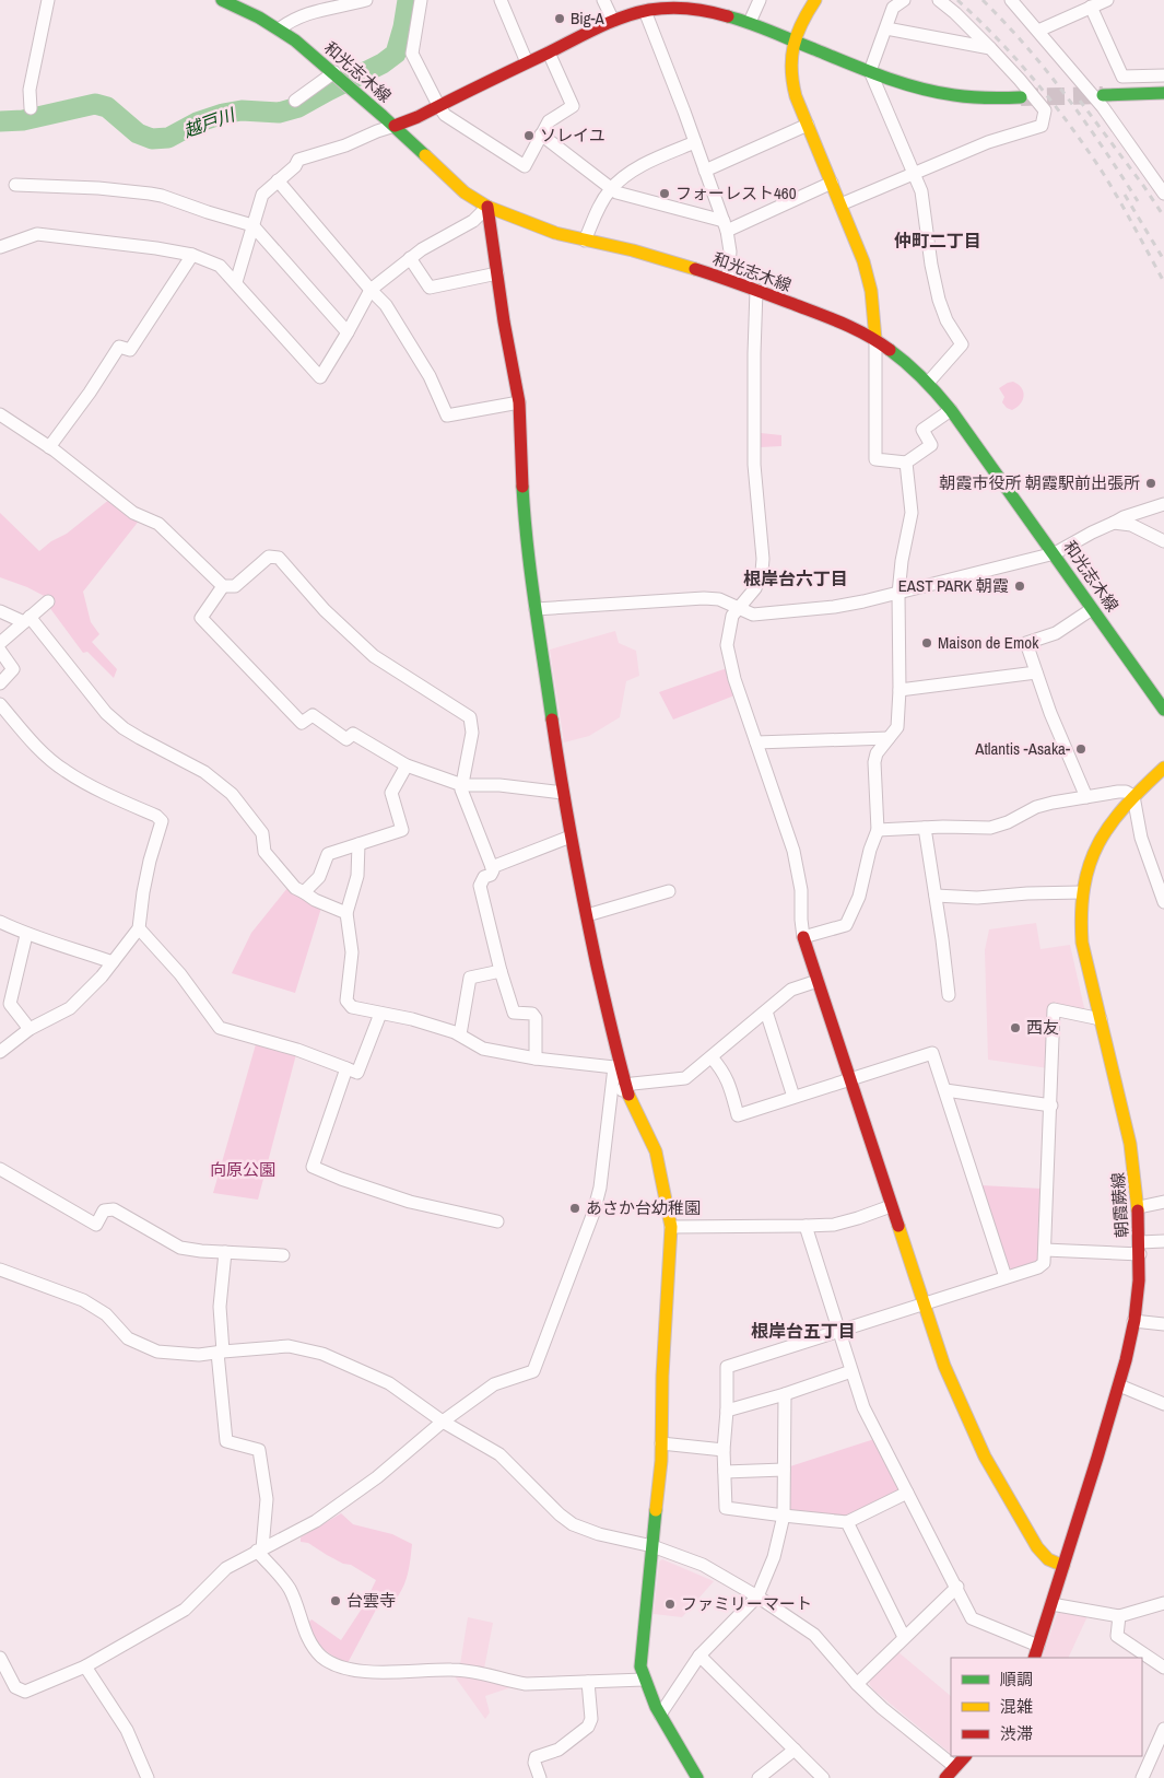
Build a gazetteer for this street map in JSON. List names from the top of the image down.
{
  "streets": {
    "street": ["和光志木線", "朝霞蕨線"]
  },
  "districts": ["仲町二丁目", "根岸台六丁目", "根岸台五丁目"],
  "water": ["越戸川"],
  "parks": ["向原公園"],
  "places": [
    "Big-A",
    "ソレイユ",
    "フォーレスト460",
    "朝霞市役所 朝霞駅前出張所",
    "EAST PARK 朝霞",
    "Maison de Emok",
    "Atlantis -Asaka-",
    "西友",
    "あさか台幼稚園",
    "台雲寺",
    "ファミリーマート"
  ],
  "legend": ["順調", "混雑", "渋滞"]
}
